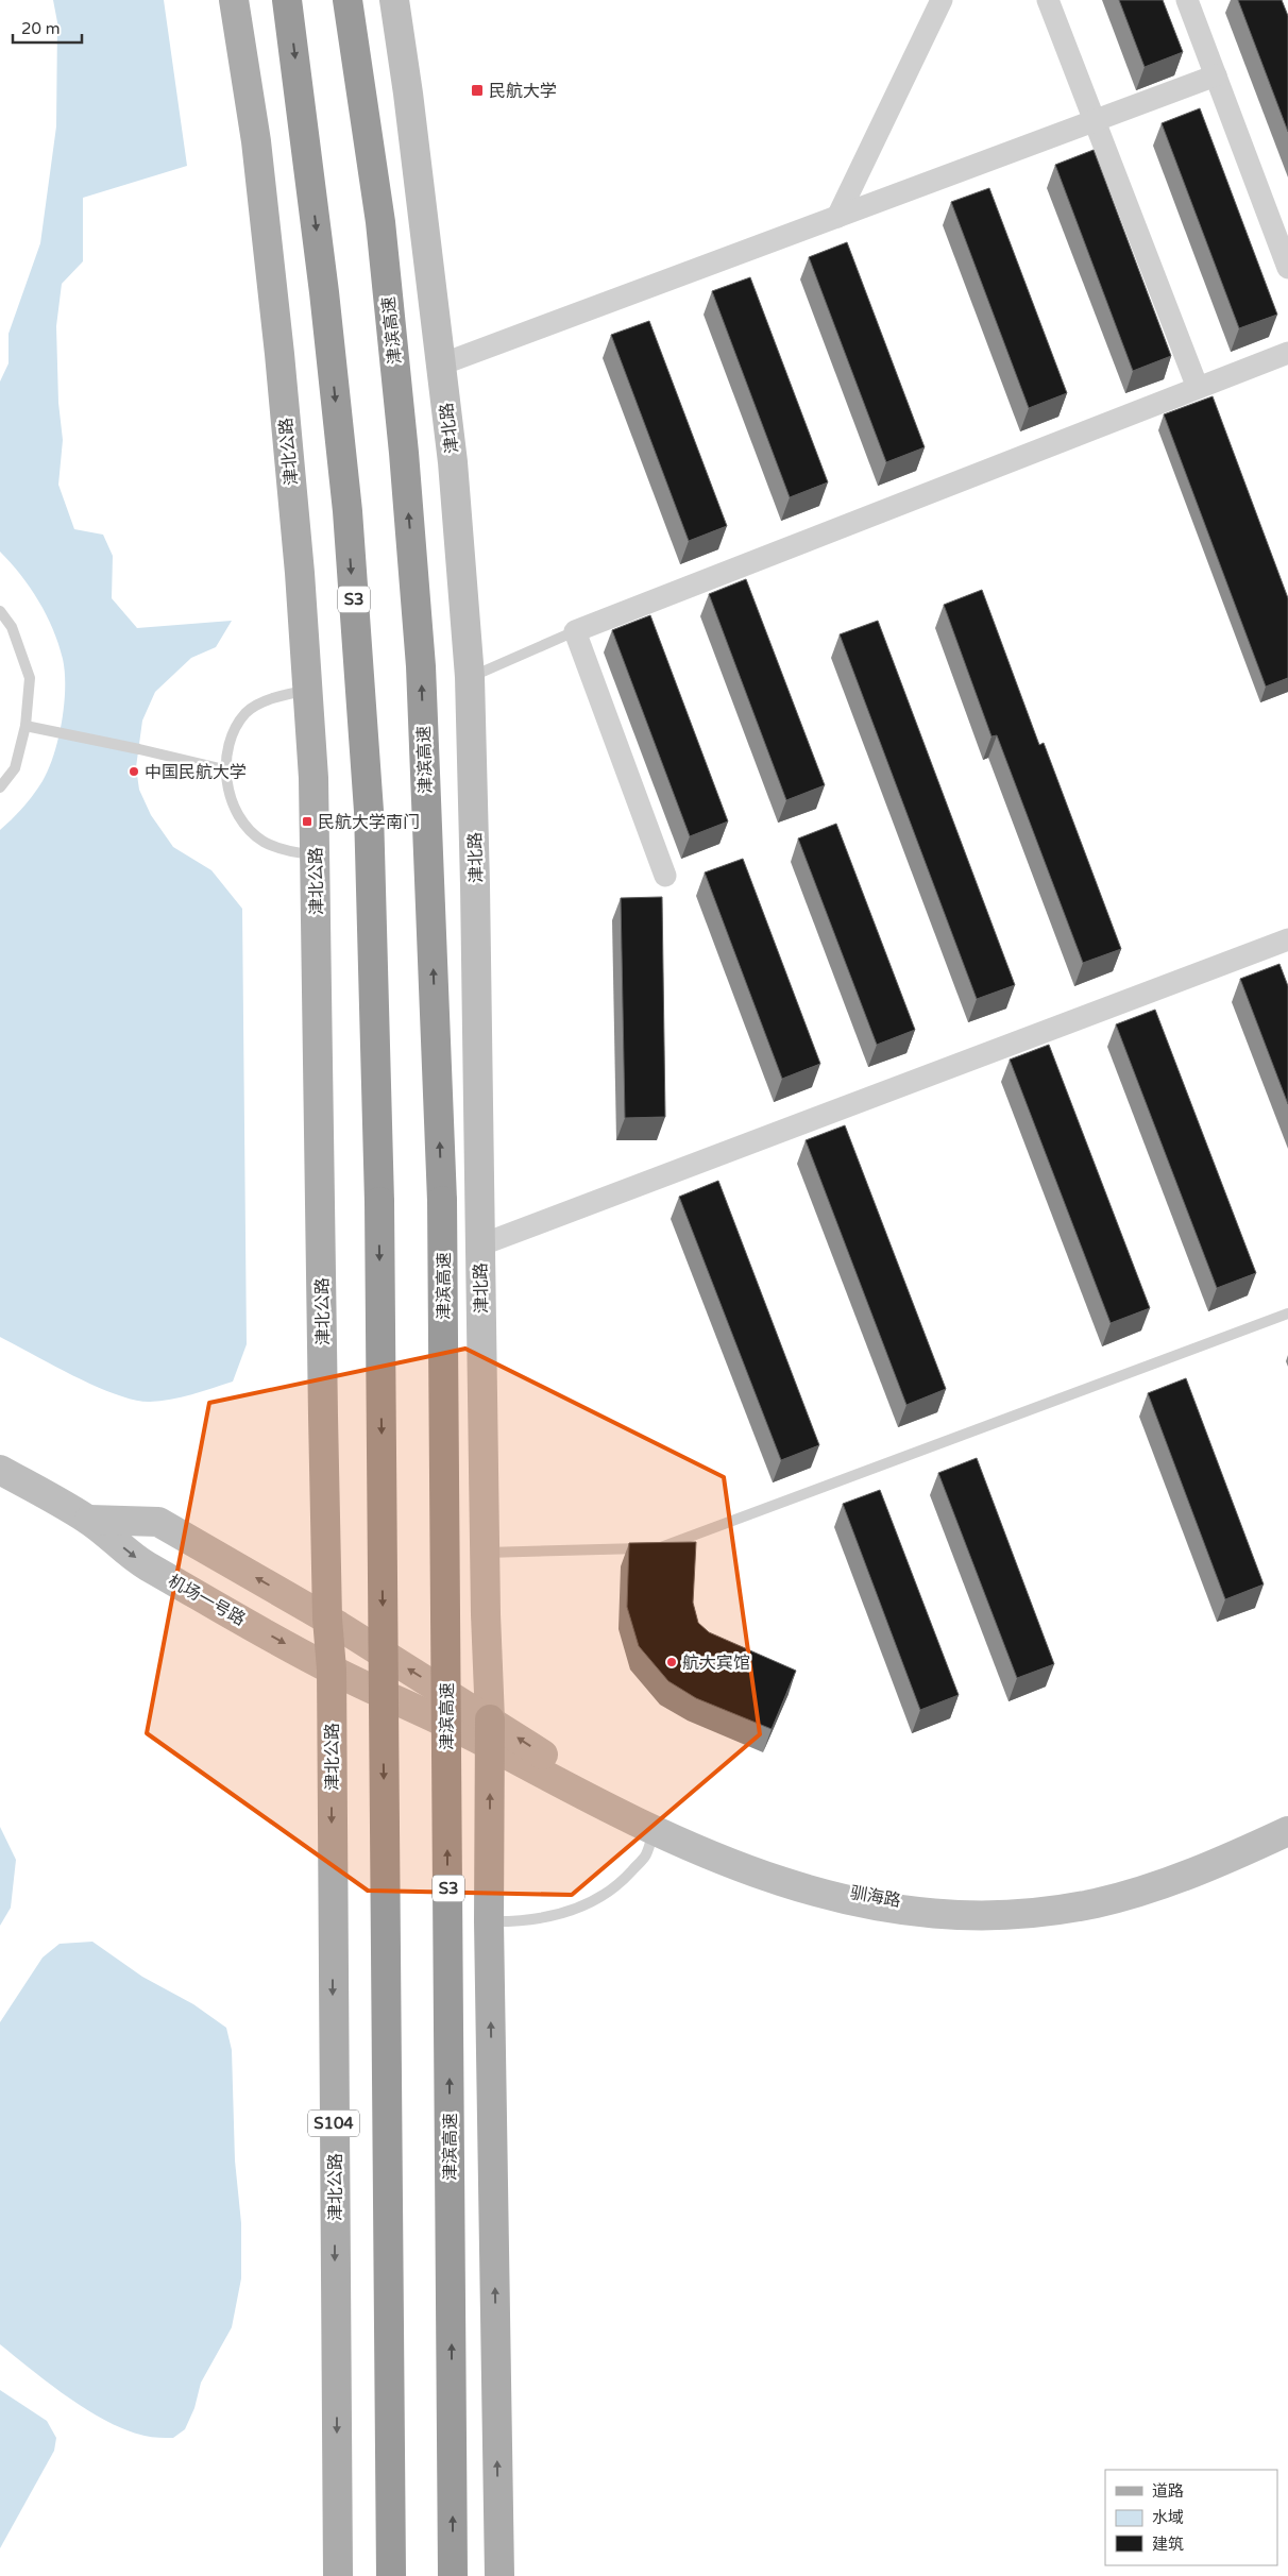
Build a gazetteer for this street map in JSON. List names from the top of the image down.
{
  "streets": {
    "highway": ["津滨高速", "S3"],
    "main road": [
      "津北路",
      "津北公路",
      "机场一号路",
      "驯海路",
      "S104"
    ]
  },
  "crossings": [
    ["津北路", "驯海路"],
    ["津北公路", "机场一号路"]
  ],
  "places": {
    "transit": ["民航大学", "民航大学南门"],
    "other": ["中国民航大学", "航大宾馆"]
  },
  "legend": ["道路", "水域", "建筑"],
  "scale_bar": "20 m"
}
